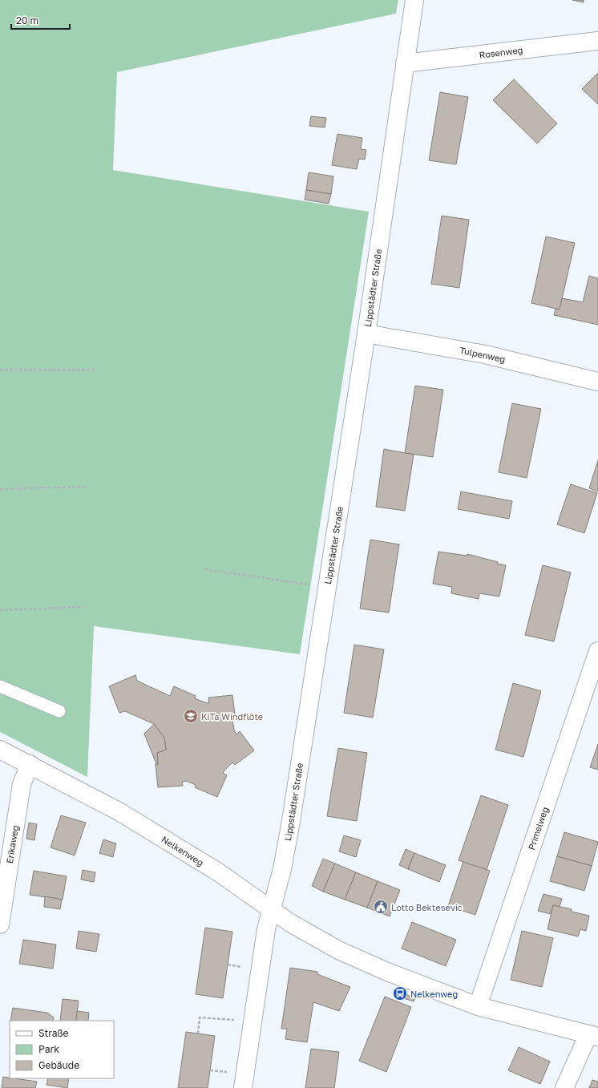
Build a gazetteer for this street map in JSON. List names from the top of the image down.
{
  "streets": {
    "street": [
      "Rosenweg",
      "Lippstädter Straße",
      "Tulpenweg",
      "Primelweg",
      "Erikaweg",
      "Nelkenweg"
    ]
  },
  "crossings": [
    ["Rosenweg", "Lippstädter Straße"],
    ["Lippstädter Straße", "Tulpenweg"],
    ["Lippstädter Straße", "Nelkenweg"],
    ["Primelweg", "Nelkenweg"],
    ["Erikaweg", "Nelkenweg"]
  ],
  "places": {
    "school or university": ["KiTa Windflöte"],
    "public building": ["Lotto Bektesevic"],
    "bus stop": ["Nelkenweg"]
  },
  "legend": ["Straße", "Park", "Gebäude"],
  "scale_bar": "20 m"
}
